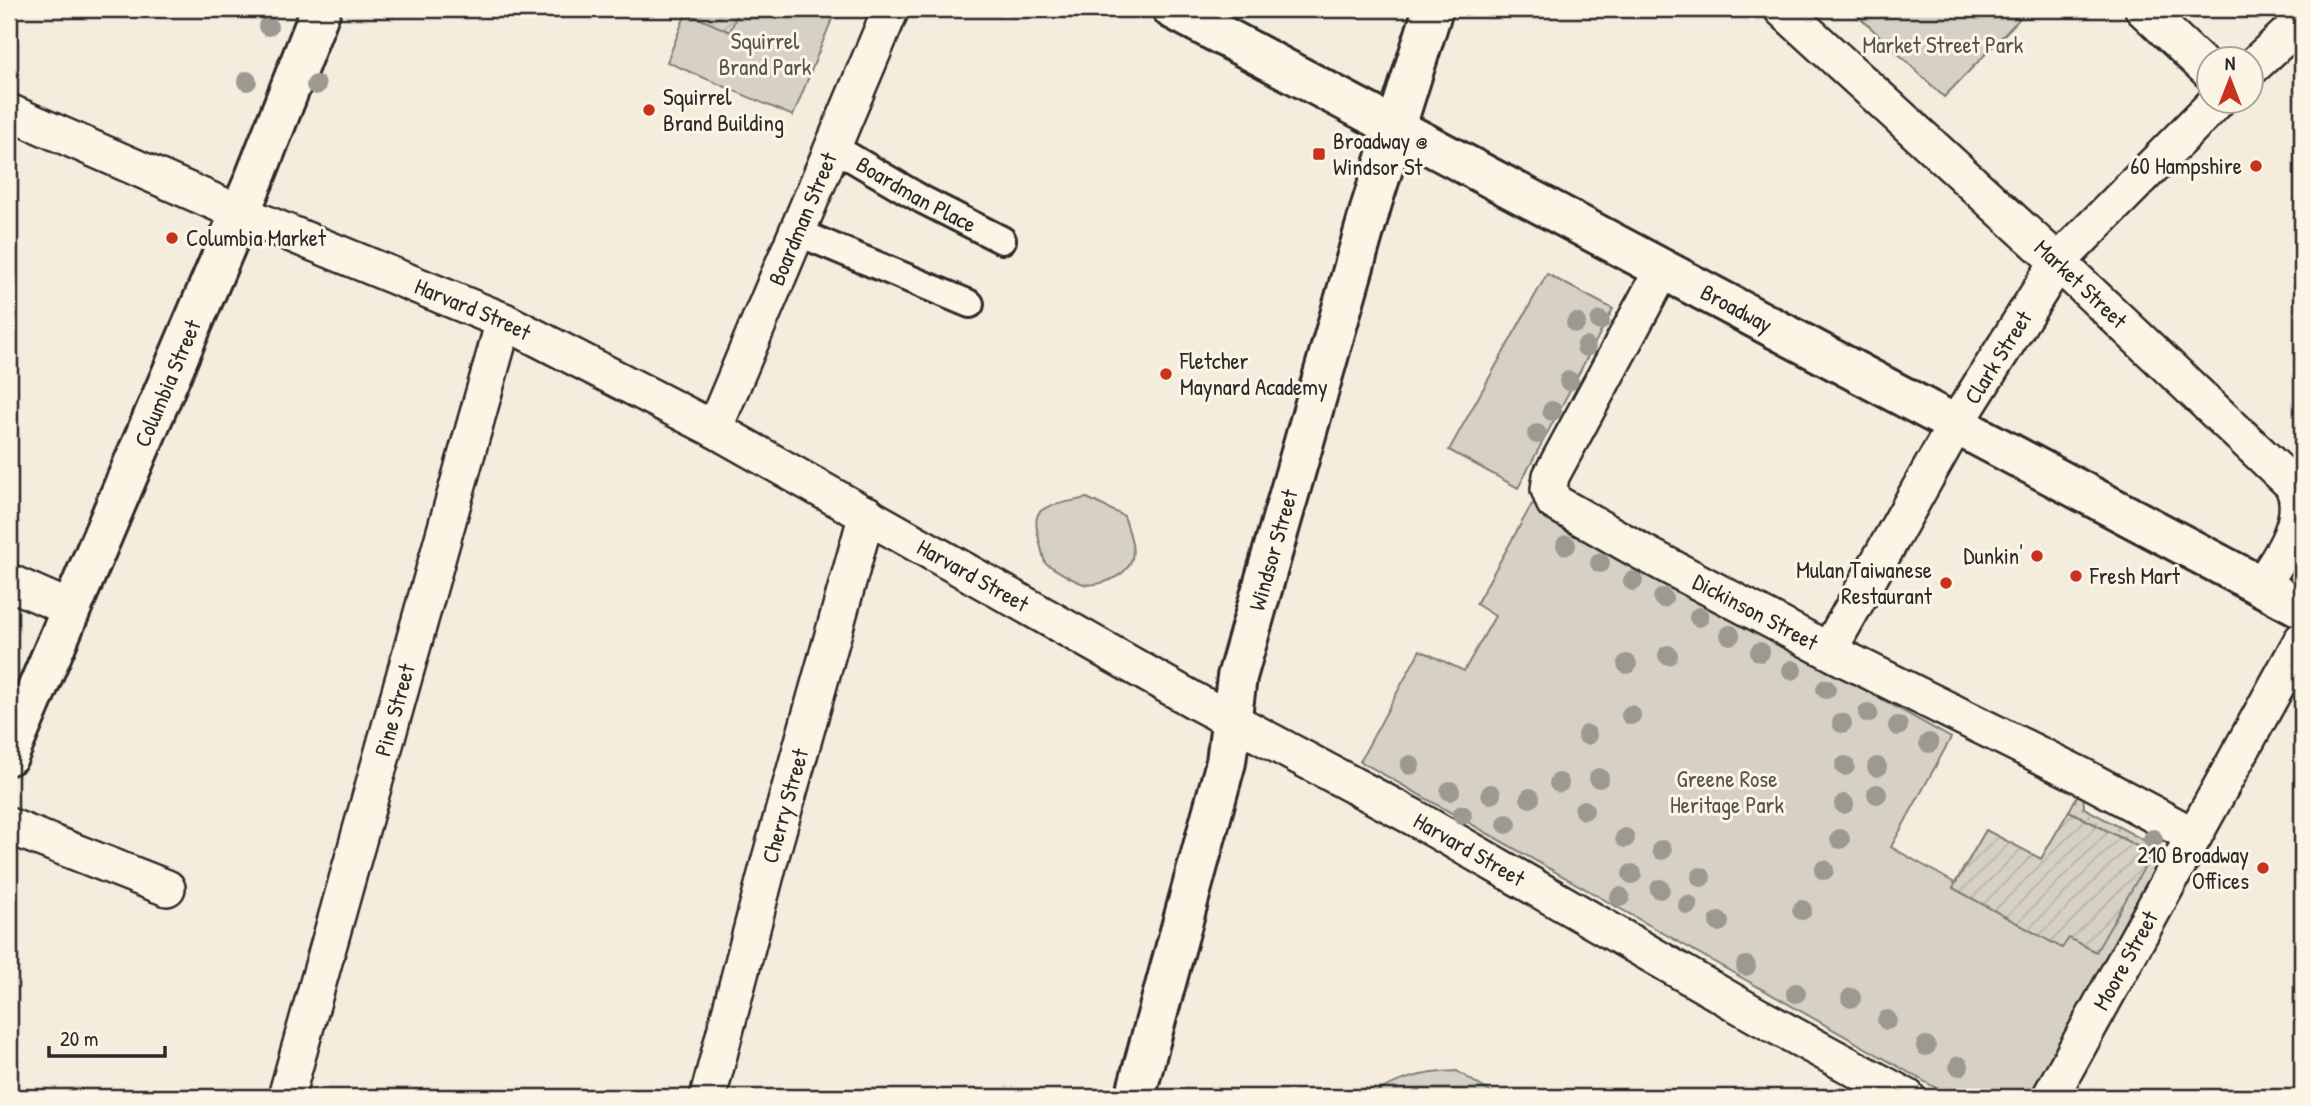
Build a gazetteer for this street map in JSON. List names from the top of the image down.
{
  "streets": {
    "main road": ["Broadway", "Columbia Street", "Windsor Street"],
    "street": [
      "Boardman Place",
      "Boardman Street",
      "Market Street",
      "Harvard Street",
      "Clark Street",
      "Dickinson Street",
      "Pine Street",
      "Cherry Street",
      "Moore Street"
    ]
  },
  "crossings": [
    ["Boardman Place", "Boardman Street"],
    ["Boardman Street", "Harvard Street"],
    ["Market Street", "Broadway"],
    ["Market Street", "Clark Street"],
    ["Broadway", "Clark Street"],
    ["Broadway", "Windsor Street"],
    ["Broadway", "Dickinson Street"],
    ["Harvard Street", "Columbia Street"],
    ["Harvard Street", "Windsor Street"],
    ["Harvard Street", "Pine Street"],
    ["Harvard Street", "Cherry Street"],
    ["Clark Street", "Dickinson Street"],
    ["Dickinson Street", "Moore Street"]
  ],
  "parks": ["Squirrel Brand Park", "Market Street Park", "Greene Rose Heritage Park"],
  "places": {
    "other": [
      "Squirrel Brand Building",
      "60 Hampshire",
      "Columbia Market",
      "Fletcher Maynard Academy",
      "Dunkin'",
      "Fresh Mart",
      "Mulan Taiwanese Restaurant",
      "210 Broadway Offices"
    ],
    "transit": ["Broadway @ Windsor St"]
  },
  "scale_bar": "20 m",
  "north": "top"
}
